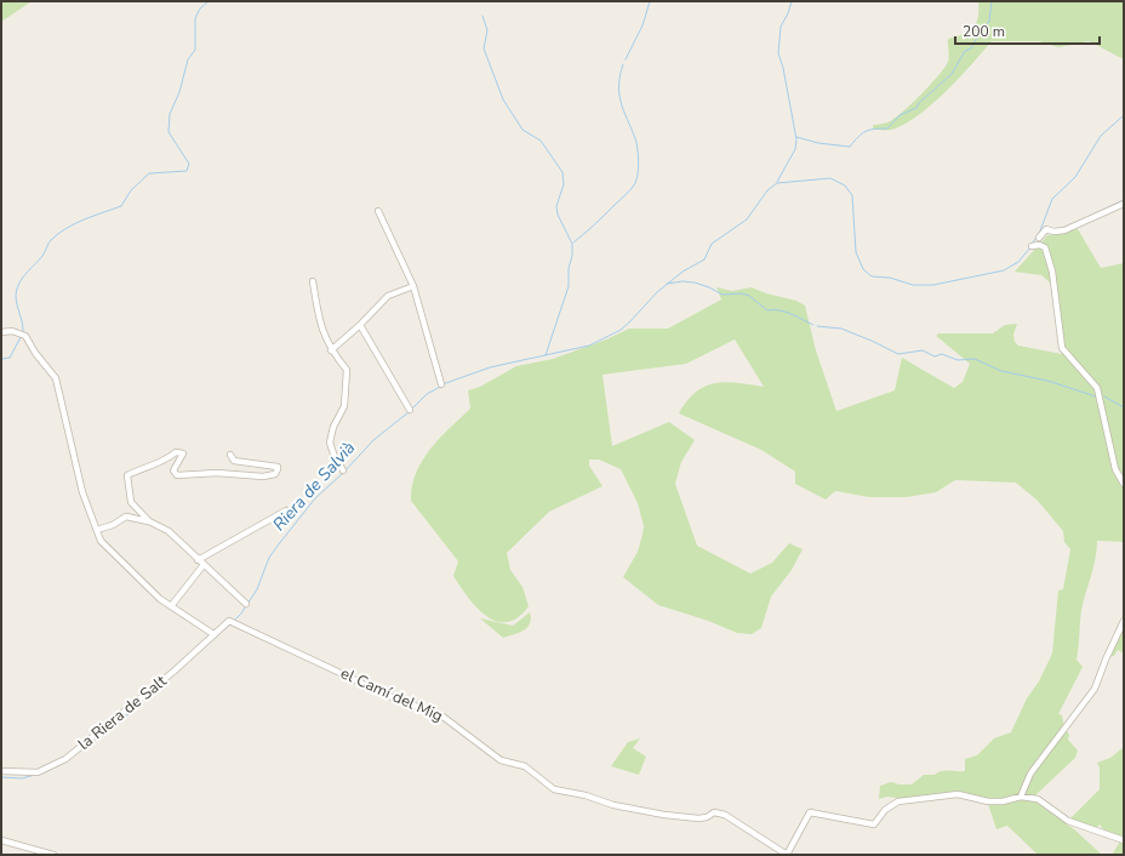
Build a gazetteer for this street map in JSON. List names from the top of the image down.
{
  "streets": {
    "street": ["el Camí del Mig", "la Riera de Salt"]
  },
  "crossings": [
    ["el Camí del Mig", "la Riera de Salt"]
  ],
  "water": ["Riera de Salvià"],
  "scale_bar": "200 m"
}
